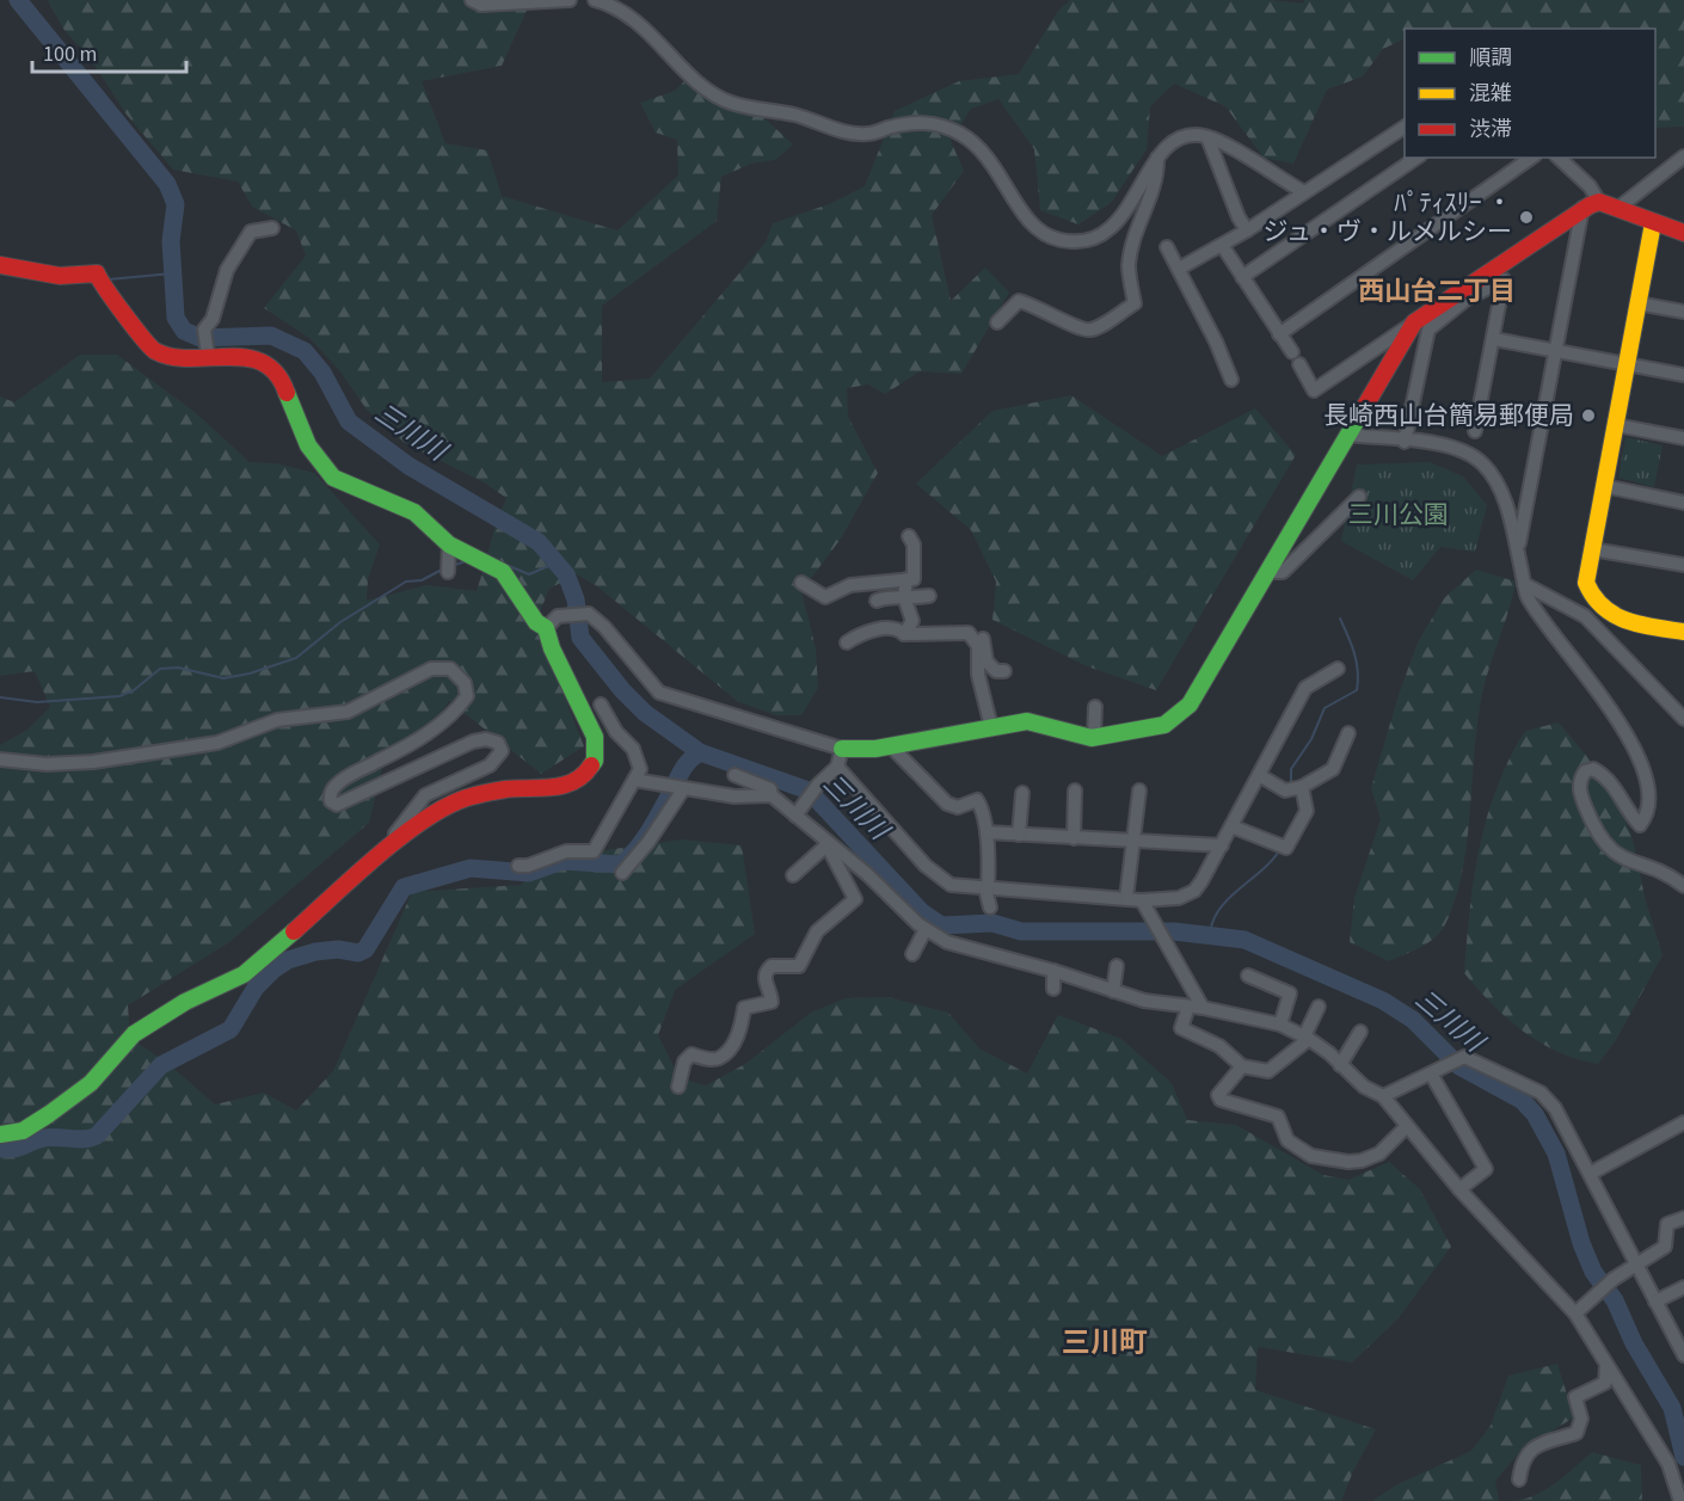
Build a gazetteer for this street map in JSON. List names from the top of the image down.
{
  "districts": ["西山台二丁目", "三川町"],
  "water": ["三川川"],
  "parks": ["三川公園"],
  "places": ["ﾊﾟﾃｨｽﾘｰ ・ ジュ・ヴ・ルメルシー", "長崎西山台簡易郵便局"],
  "legend": ["順調", "混雑", "渋滞"],
  "scale_bar": "100 m"
}
